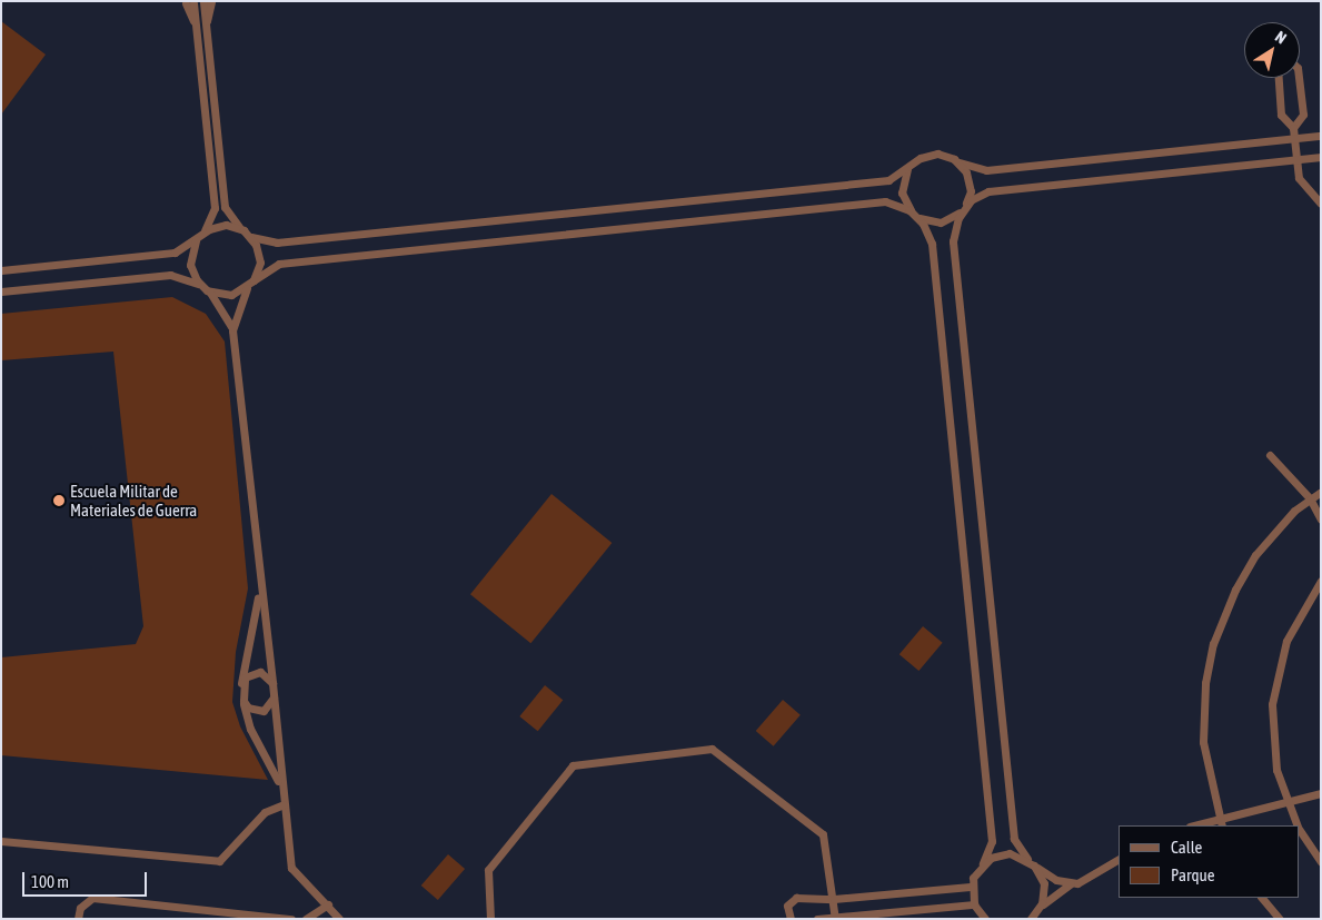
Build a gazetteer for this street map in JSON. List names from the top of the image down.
{
  "places": ["Escuela Militar de Materiales de Guerra"],
  "legend": ["Calle", "Parque"],
  "scale_bar": "100 m",
  "north": "top right"
}
